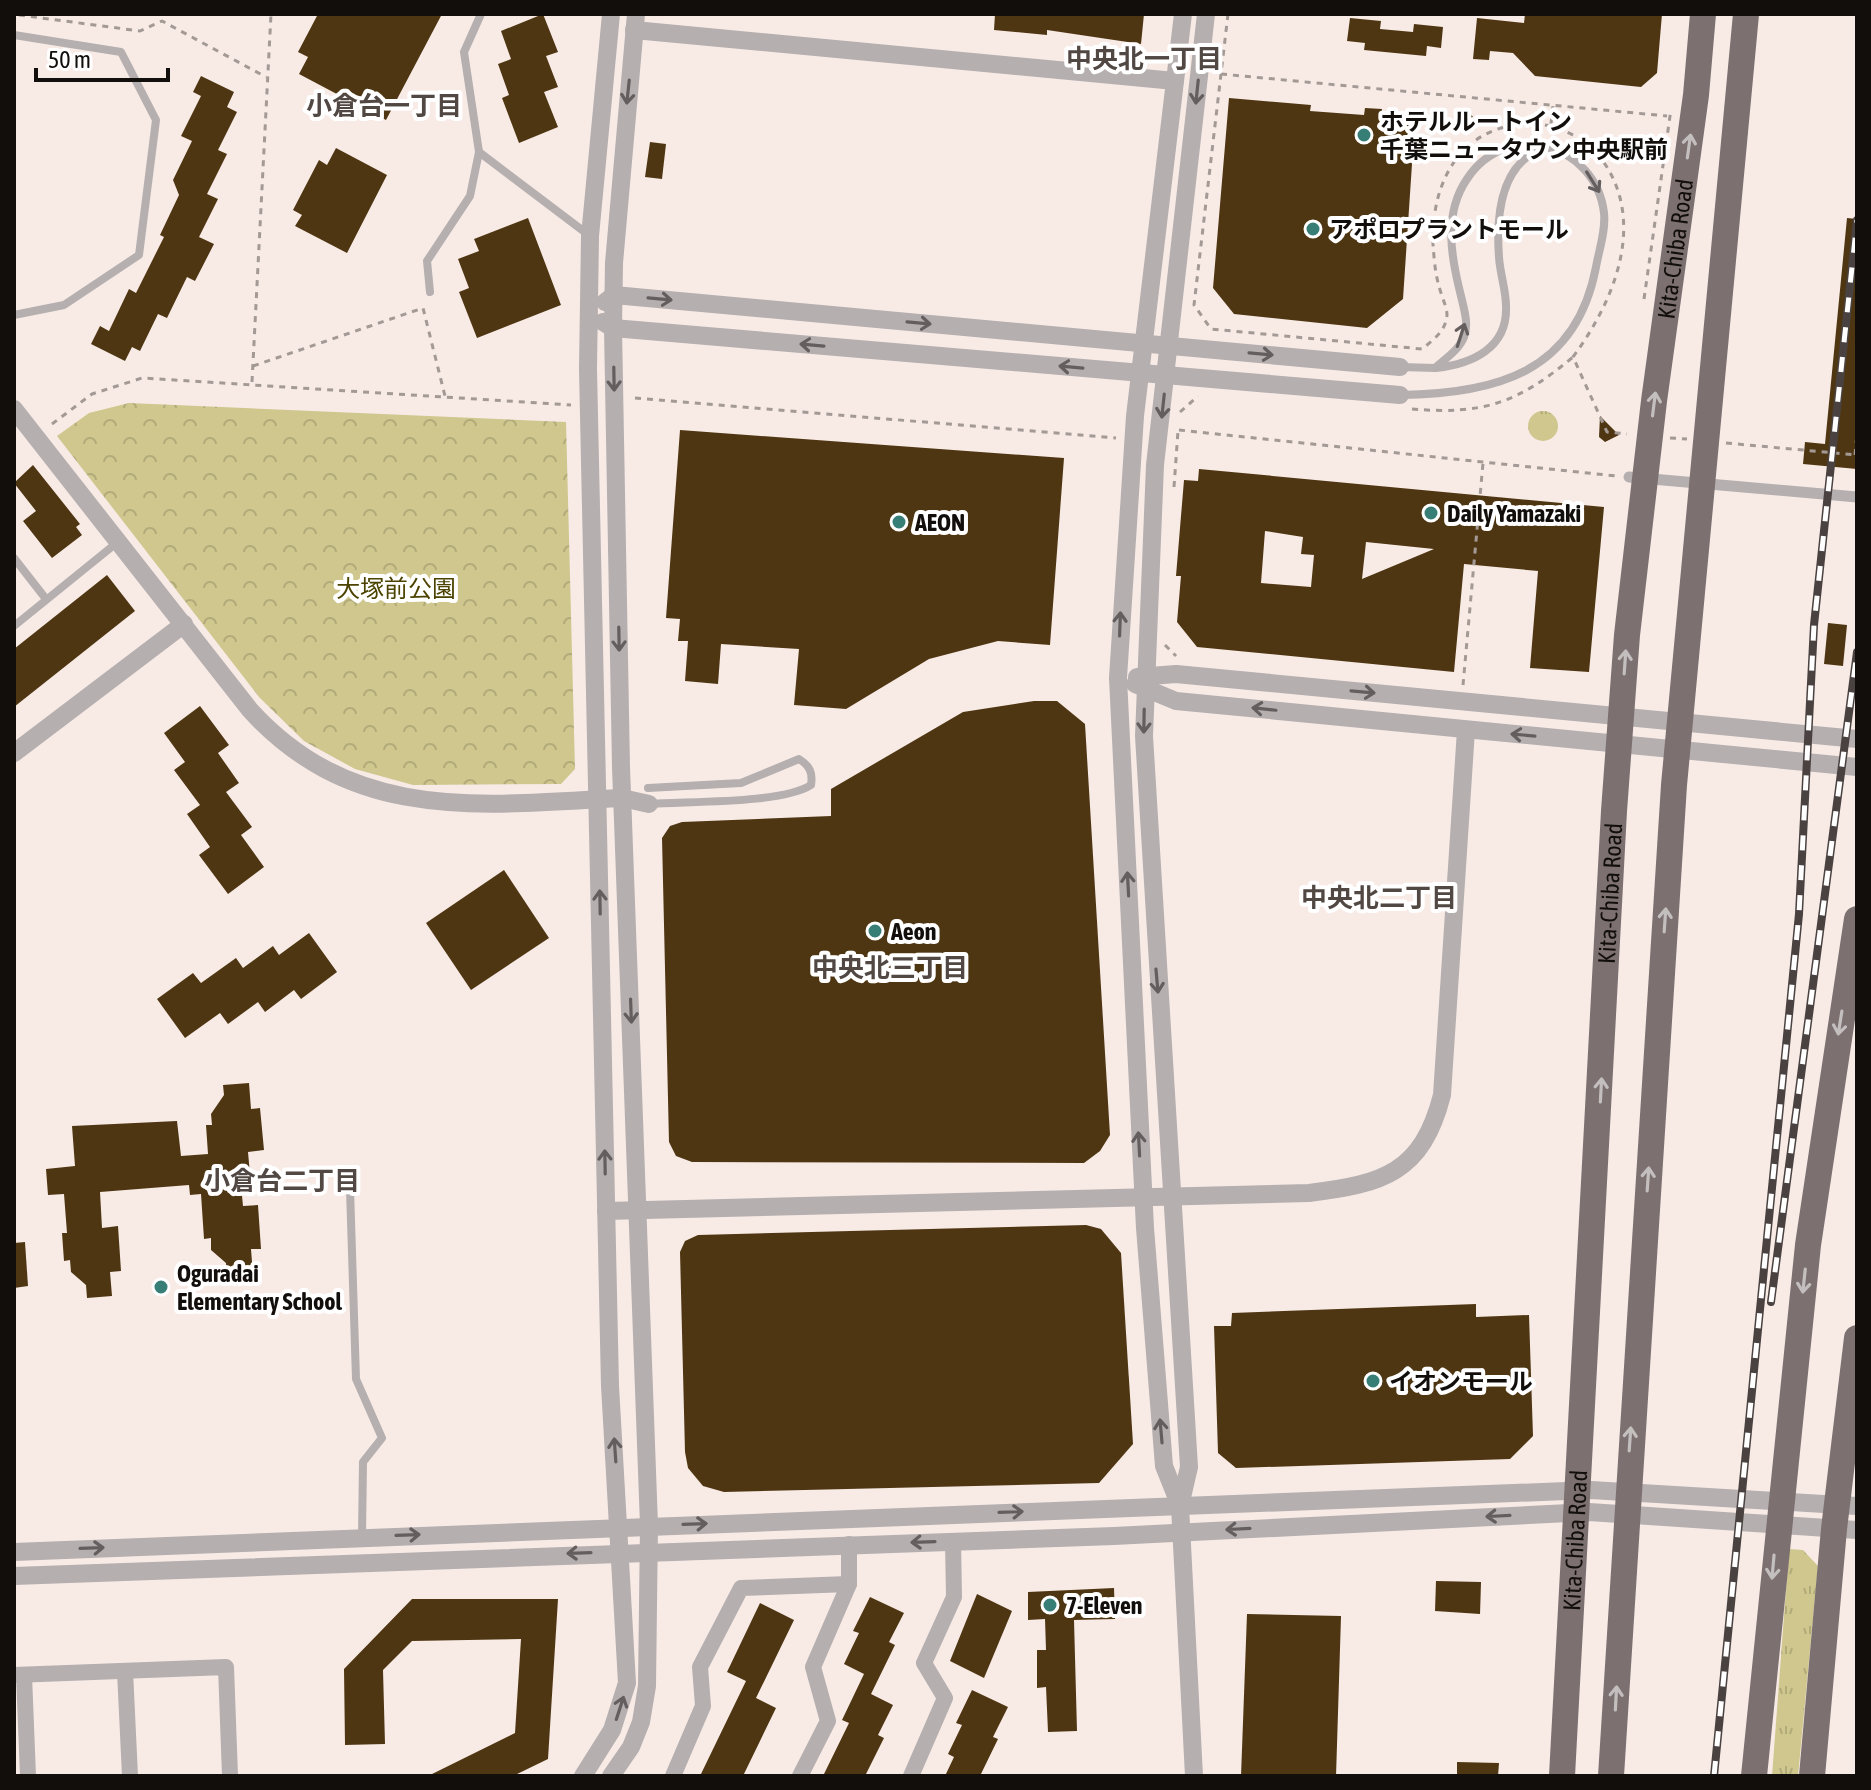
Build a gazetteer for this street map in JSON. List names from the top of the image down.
{
  "streets": {
    "highway": ["Kita-Chiba Road"]
  },
  "districts": [
    "中央北一丁目",
    "小倉台一丁目",
    "中央北二丁目",
    "中央北三丁目",
    "小倉台二丁目"
  ],
  "parks": ["大塚前公園"],
  "places": [
    "ホテルルートイン 千葉ニュータウン中央駅前",
    "アポロプラントモール",
    "Daily Yamazaki",
    "AEON",
    "Aeon",
    "Oguradai Elementary School",
    "イオンモール",
    "7-Eleven"
  ],
  "scale_bar": "50 m"
}
